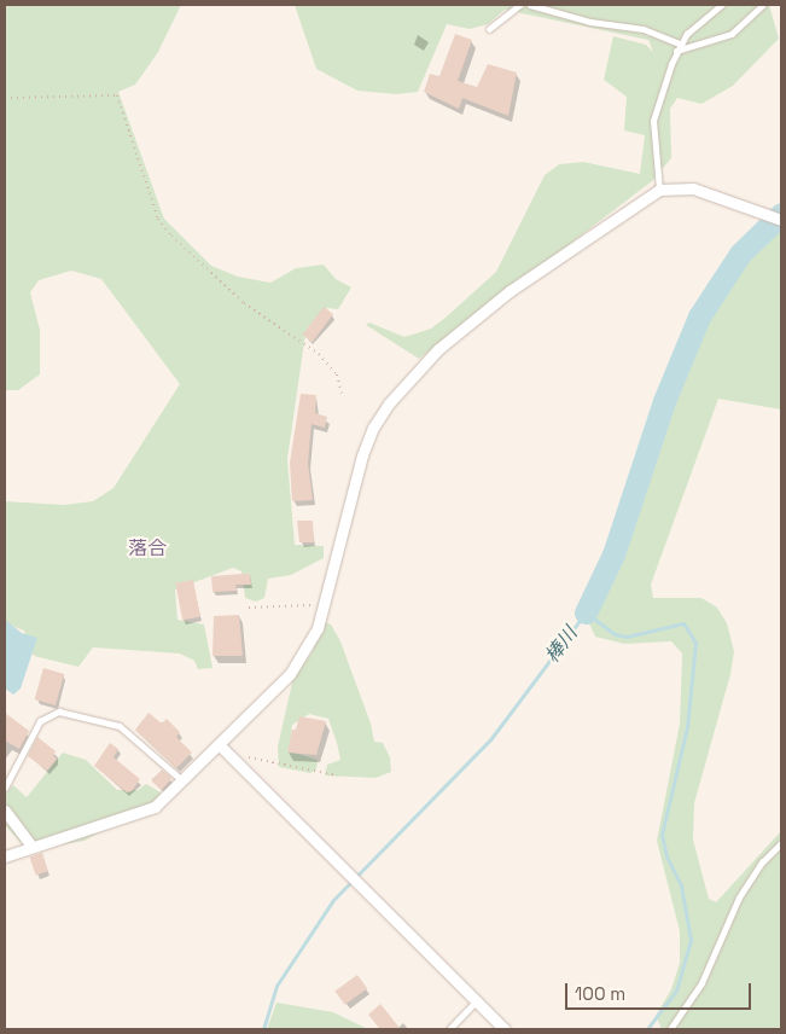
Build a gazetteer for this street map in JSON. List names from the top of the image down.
{
  "districts": ["落合"],
  "water": ["棒川"],
  "scale_bar": "100 m"
}
